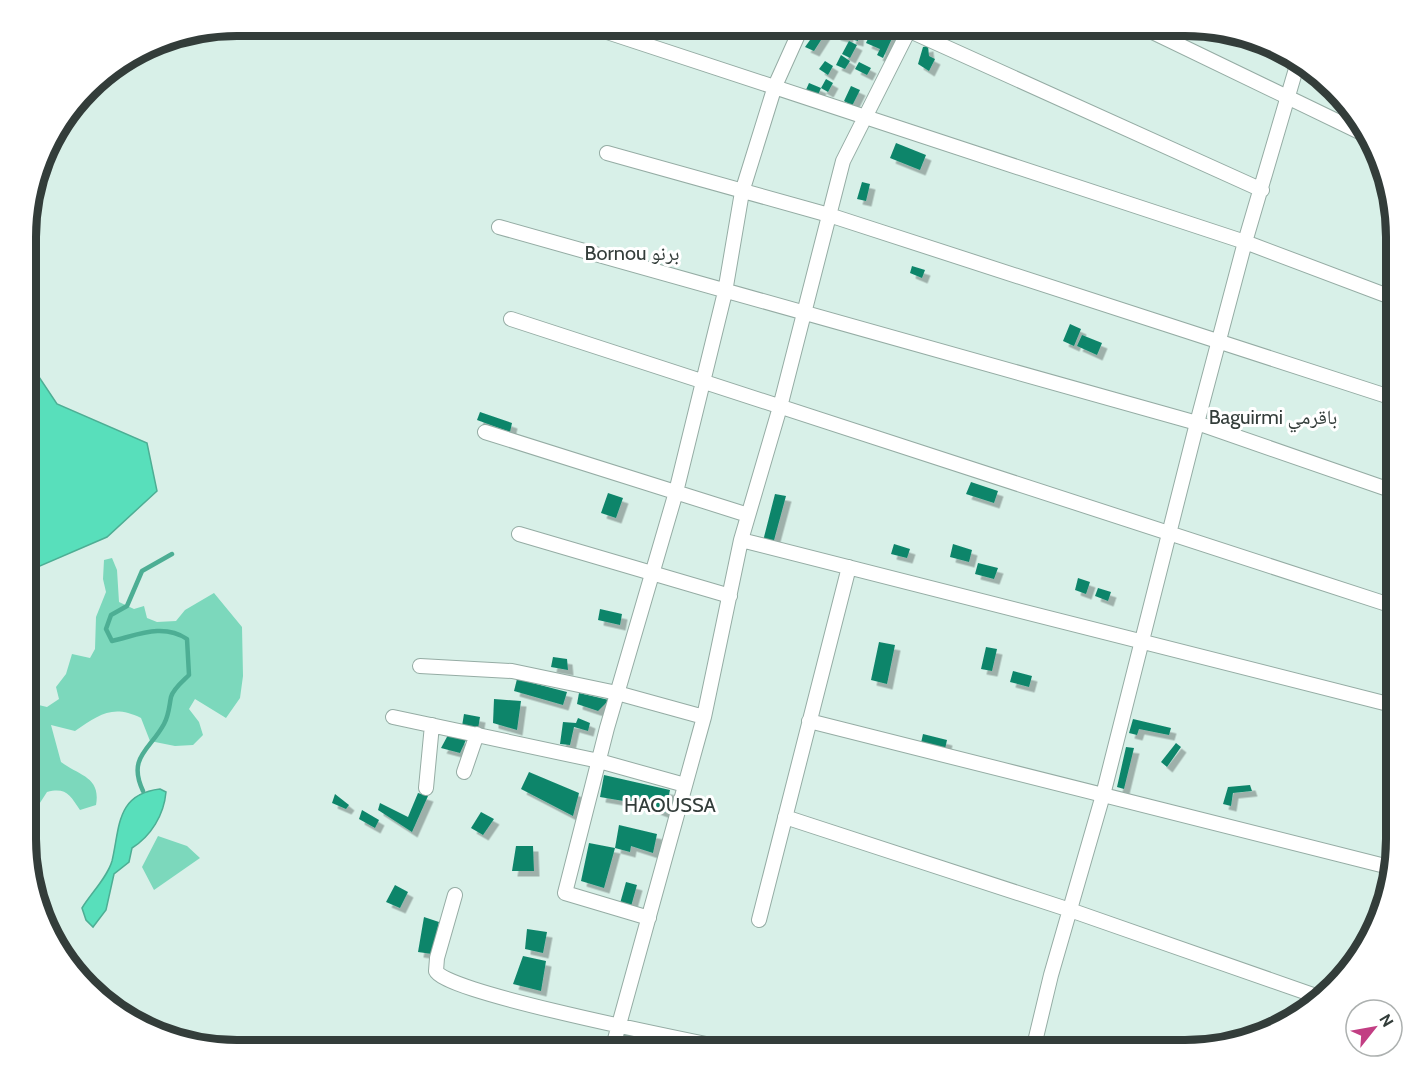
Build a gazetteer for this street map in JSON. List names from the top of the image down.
{
  "districts": ["Bornou برنو", "Baguirmi باقرمي", "HAOUSSA"],
  "north": "top right"
}
